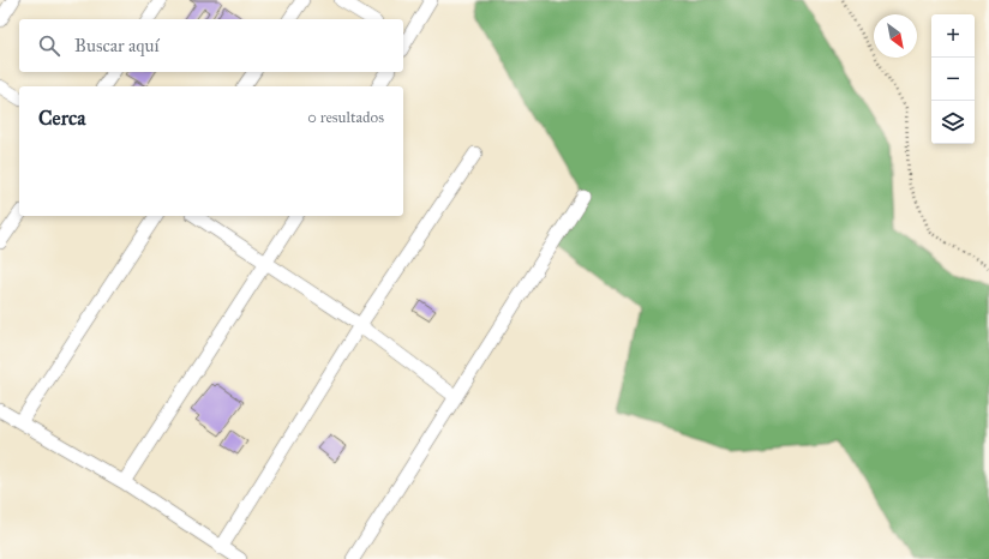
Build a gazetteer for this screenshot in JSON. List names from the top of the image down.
{
  "north": "bottom right",
  "page": {
    "map_buttons": ["+", "−"],
    "search": "Buscar aquí",
    "heading": ["Cerca", "0 resultados"]
  }
}
